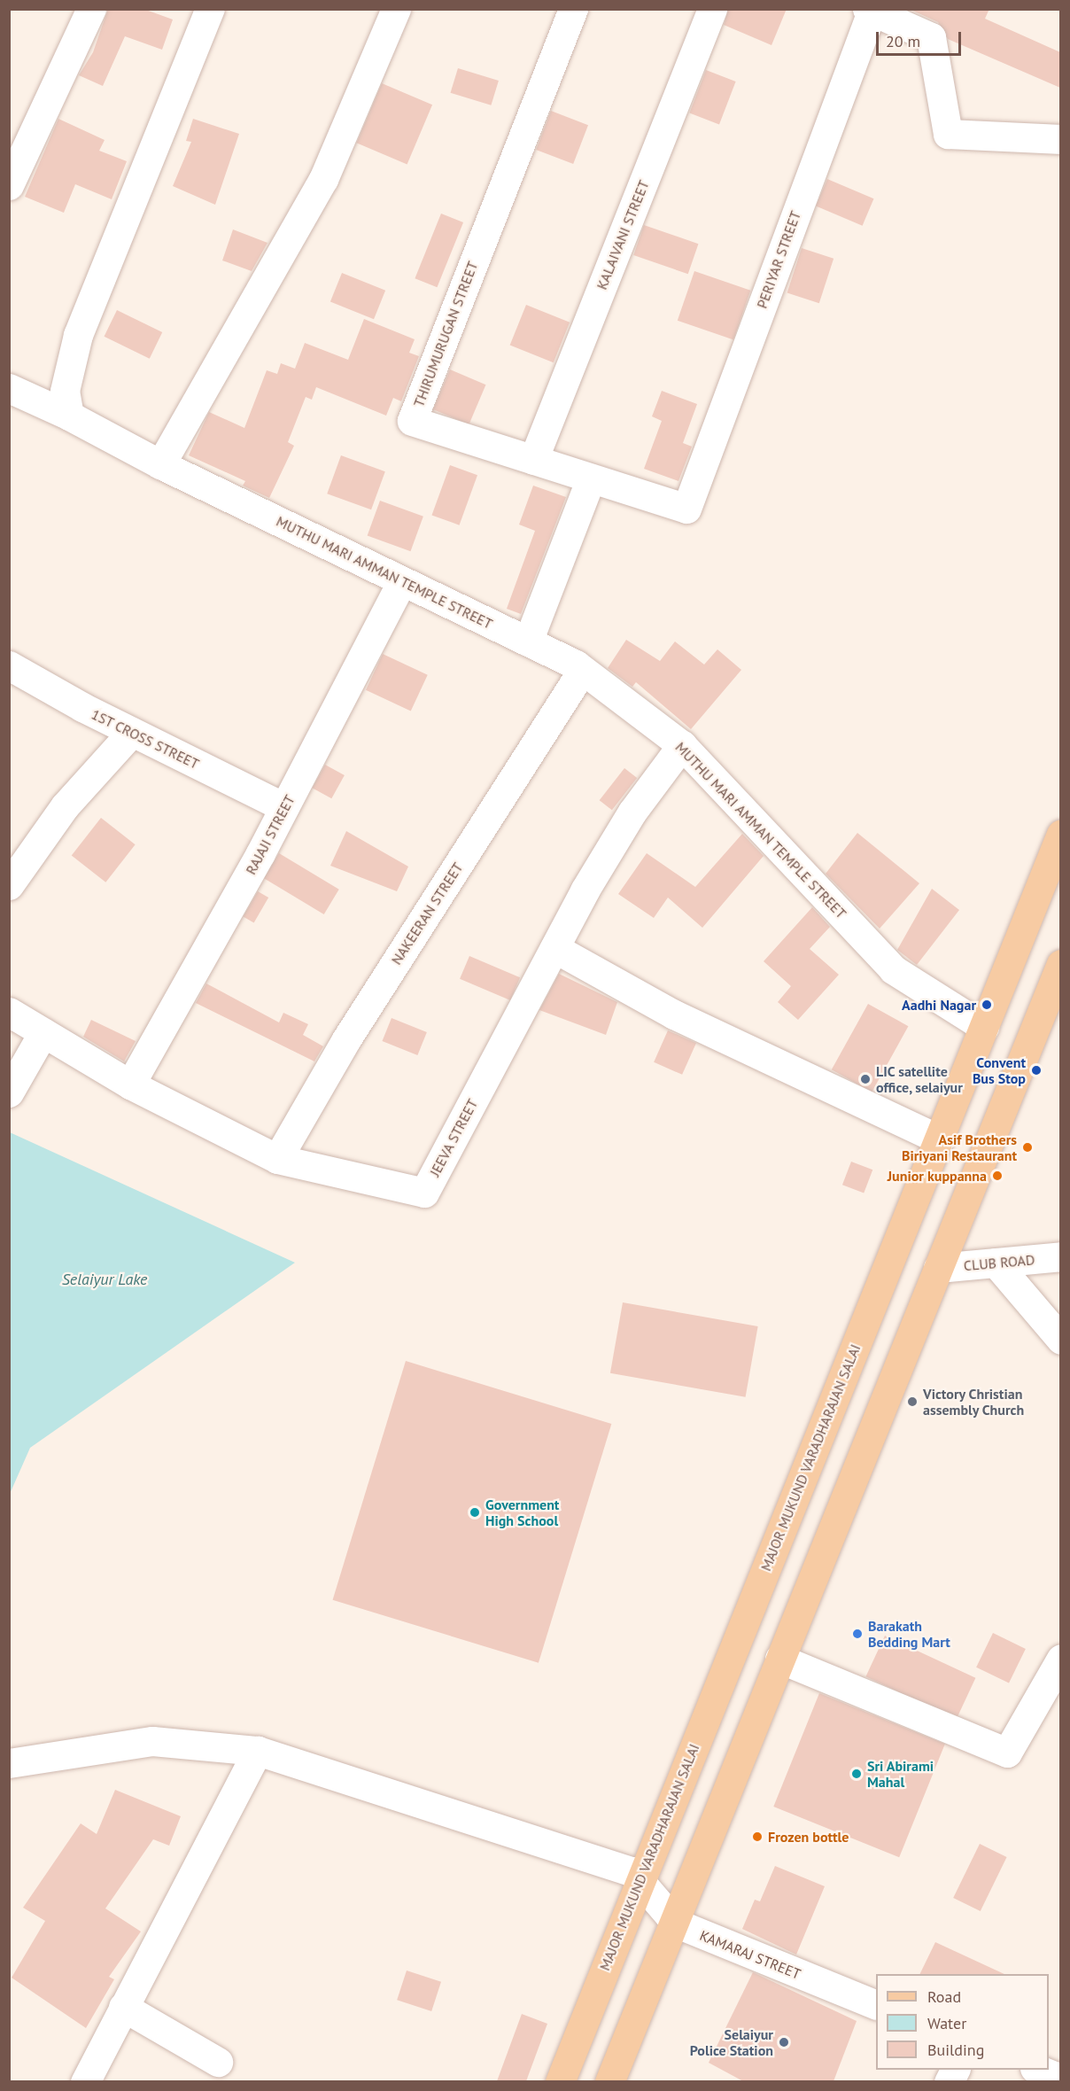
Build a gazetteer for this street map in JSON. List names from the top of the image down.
{
  "streets": {
    "main road": ["MAJOR MUKUND VARADHARAJAN SALAI"],
    "street": [
      "KALAIVANI STREET",
      "PERIYAR STREET",
      "THIRUMURUGAN STREET",
      "MUTHU MARI AMMAN TEMPLE STREET",
      "1ST CROSS STREET",
      "RAJAJI STREET",
      "NAKEERAN STREET",
      "JEEVA STREET",
      "CLUB ROAD",
      "KAMARAJ STREET"
    ]
  },
  "crossings": [
    ["KALAIVANI STREET", "THIRUMURUGAN STREET"],
    ["PERIYAR STREET", "THIRUMURUGAN STREET"],
    ["MUTHU MARI AMMAN TEMPLE STREET", "RAJAJI STREET"],
    ["MUTHU MARI AMMAN TEMPLE STREET", "NAKEERAN STREET"],
    ["MUTHU MARI AMMAN TEMPLE STREET", "JEEVA STREET"],
    ["MUTHU MARI AMMAN TEMPLE STREET", "MAJOR MUKUND VARADHARAJAN SALAI"],
    ["1ST CROSS STREET", "RAJAJI STREET"],
    ["RAJAJI STREET", "JEEVA STREET"],
    ["NAKEERAN STREET", "JEEVA STREET"],
    ["MAJOR MUKUND VARADHARAJAN SALAI", "KAMARAJ STREET"]
  ],
  "water": ["Selaiyur Lake"],
  "places": [
    "Aadhi Nagar",
    "Convent Bus Stop",
    "LIC satellite office, selaiyur",
    "Asif Brothers Biriyani Restaurant",
    "Junior kuppanna",
    "Victory Christian assembly Church",
    "Government High School",
    "Barakath Bedding Mart",
    "Sri Abirami Mahal",
    "Frozen bottle",
    "Selaiyur Police Station"
  ],
  "legend": ["Road", "Water", "Building"],
  "scale_bar": "20 m"
}
